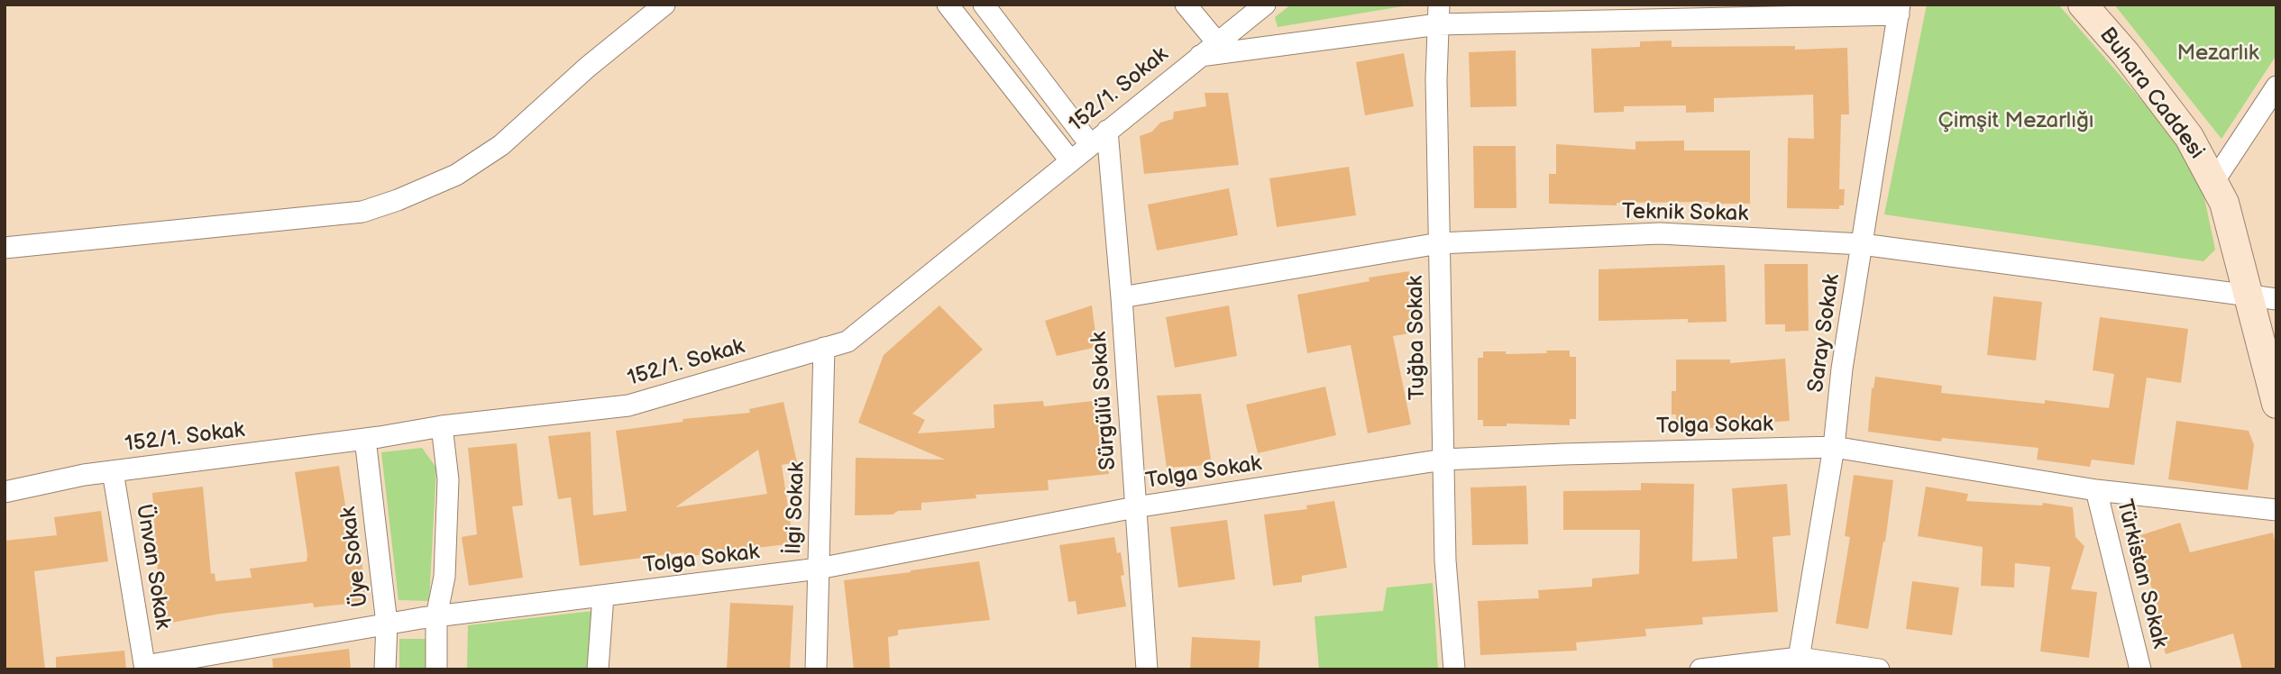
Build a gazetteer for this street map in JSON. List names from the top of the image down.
{
  "streets": {
    "main road": ["Buhara Caddesi"],
    "street": [
      "152/1. Sokak",
      "Teknik Sokak",
      "Saray Sokak",
      "Tuğba Sokak",
      "Sürgülü Sokak",
      "Tolga Sokak",
      "İlgi Sokak",
      "Üye Sokak",
      "Ünvan Sokak",
      "Türkistan Sokak"
    ]
  },
  "crossings": [
    ["152/1. Sokak", "Sürgülü Sokak"],
    ["152/1. Sokak", "İlgi Sokak"],
    ["152/1. Sokak", "Üye Sokak"],
    ["152/1. Sokak", "Ünvan Sokak"],
    ["Buhara Caddesi", "Teknik Sokak"],
    ["Teknik Sokak", "Saray Sokak"],
    ["Teknik Sokak", "Tuğba Sokak"],
    ["Teknik Sokak", "Sürgülü Sokak"],
    ["Saray Sokak", "Tolga Sokak"],
    ["Tuğba Sokak", "Tolga Sokak"],
    ["Sürgülü Sokak", "Tolga Sokak"],
    ["Tolga Sokak", "İlgi Sokak"],
    ["Tolga Sokak", "Üye Sokak"],
    ["Tolga Sokak", "Ünvan Sokak"],
    ["Tolga Sokak", "Türkistan Sokak"]
  ],
  "parks": ["Mezarlık", "Çimşit Mezarlığı"]
}
